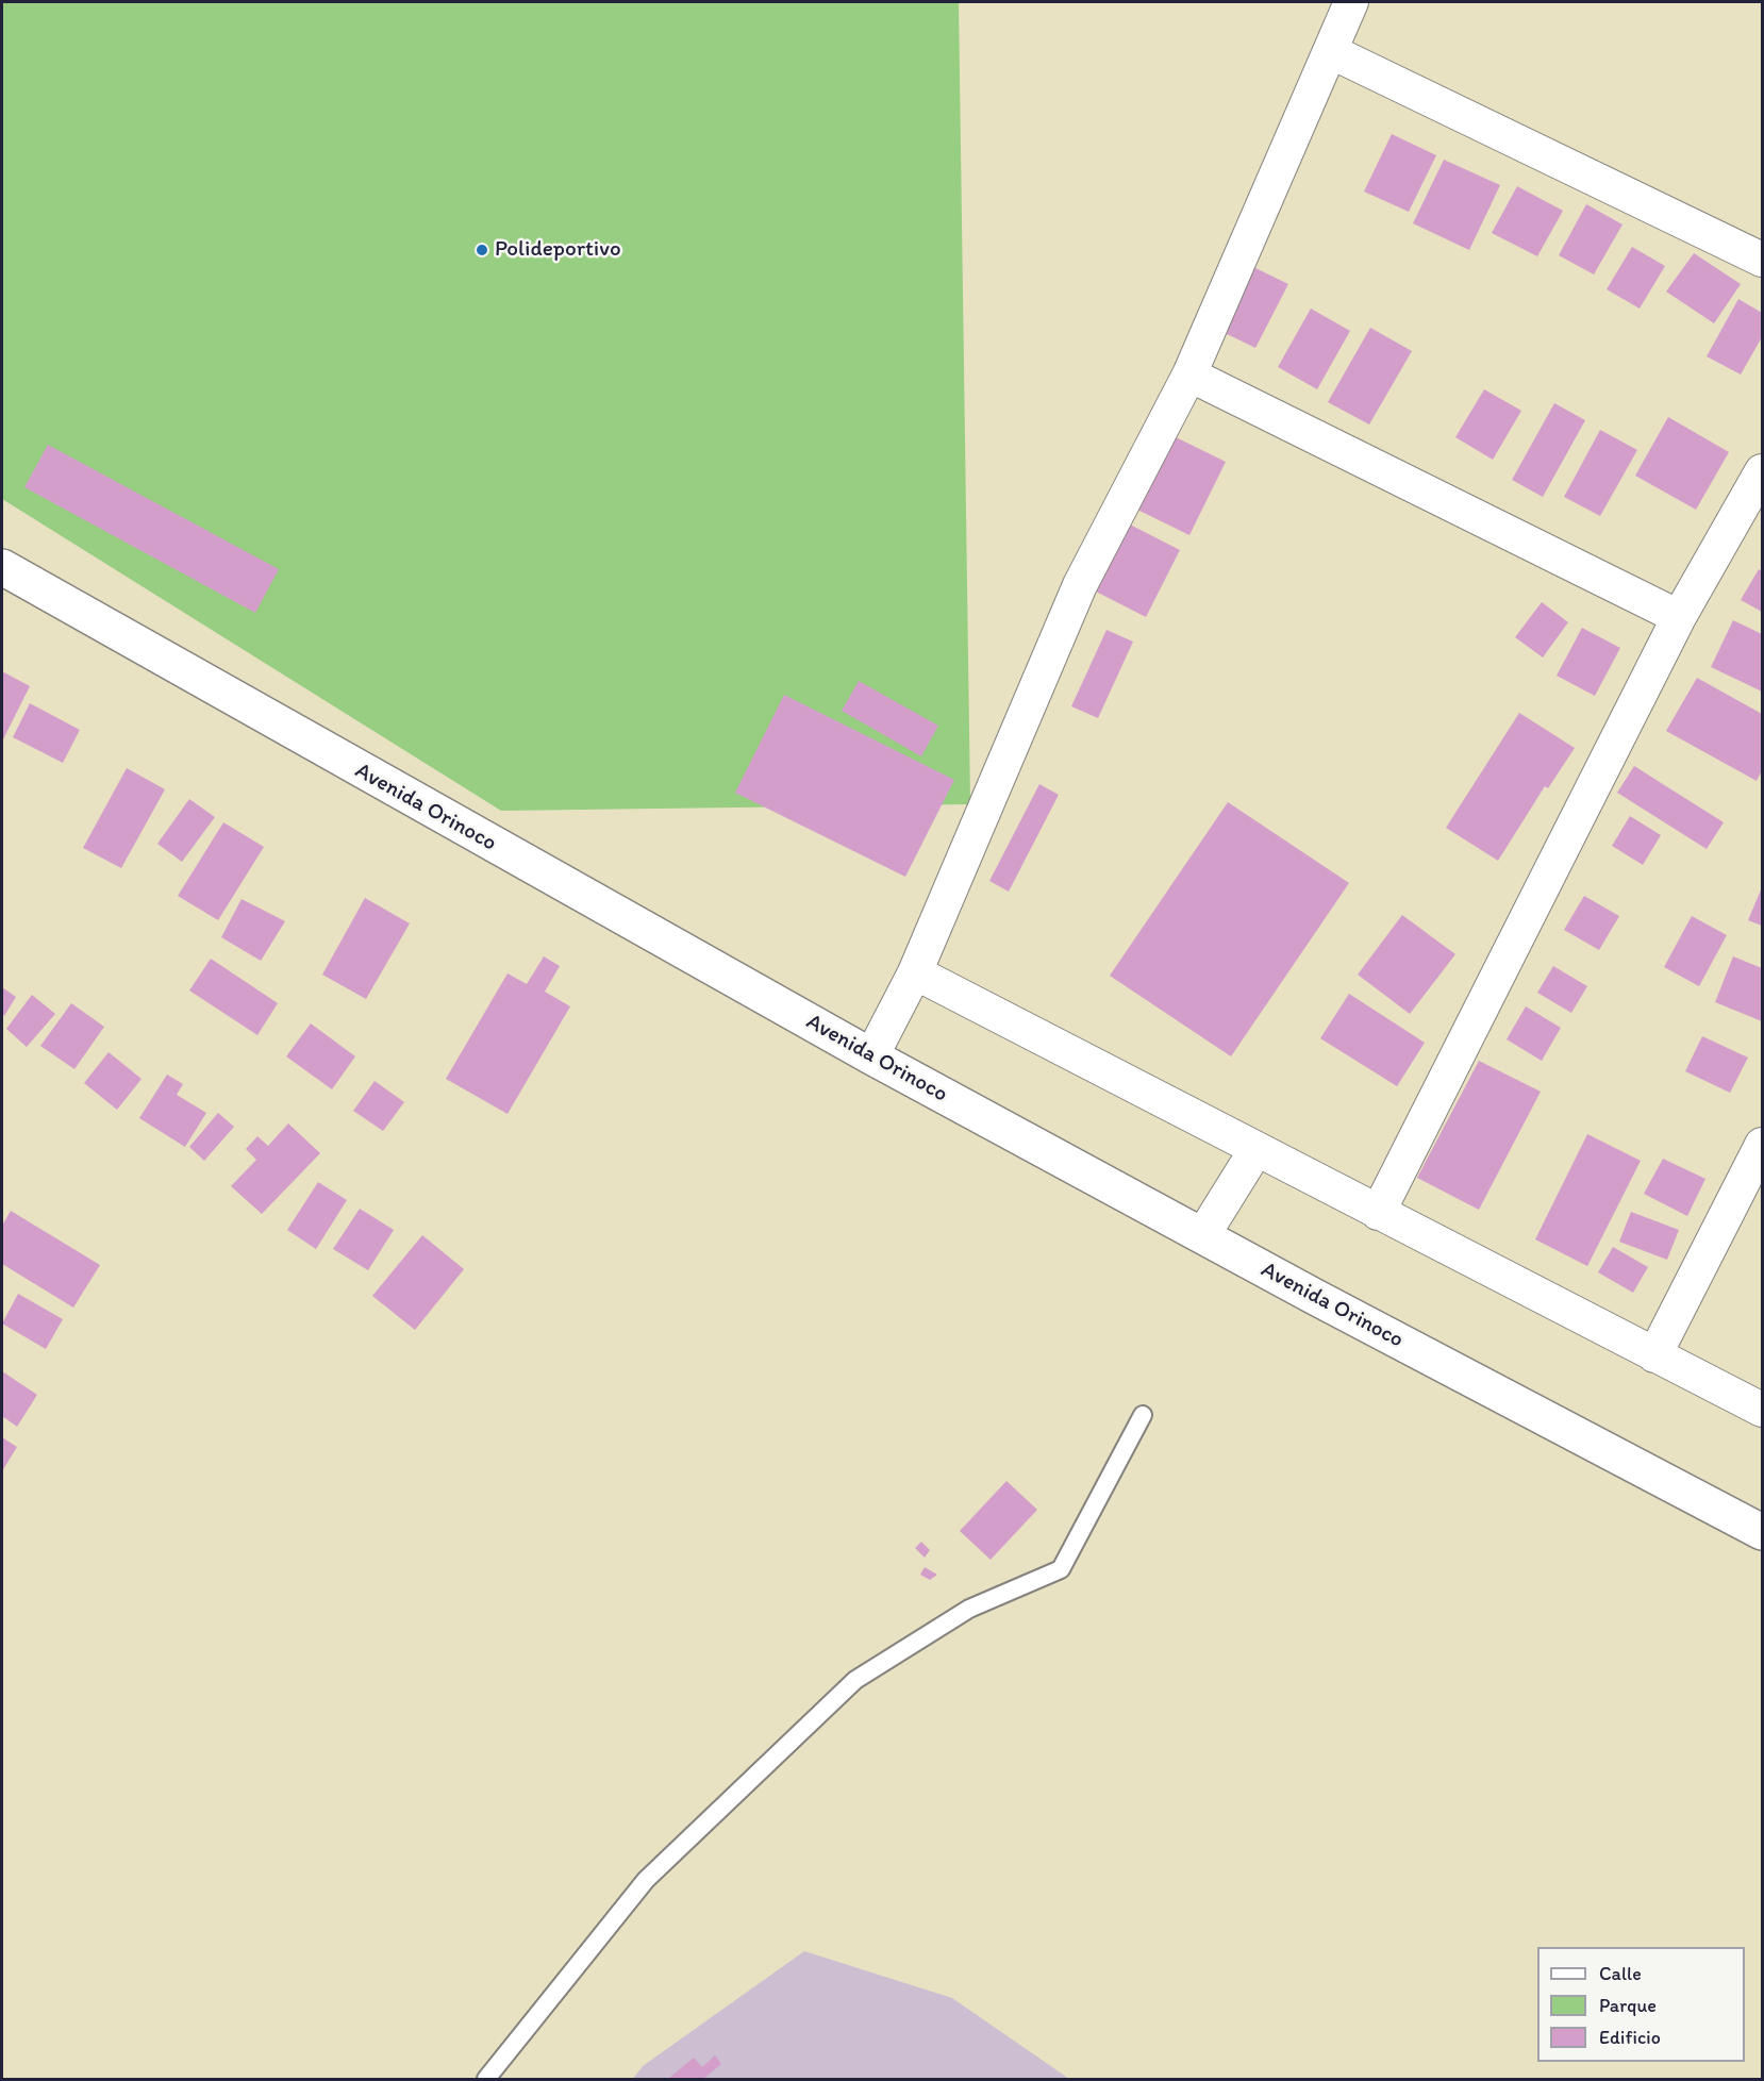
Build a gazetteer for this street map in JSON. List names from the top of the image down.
{
  "streets": {
    "main road": ["Avenida Orinoco"]
  },
  "places": ["Polideportivo"],
  "legend": ["Calle", "Parque", "Edificio"]
}
